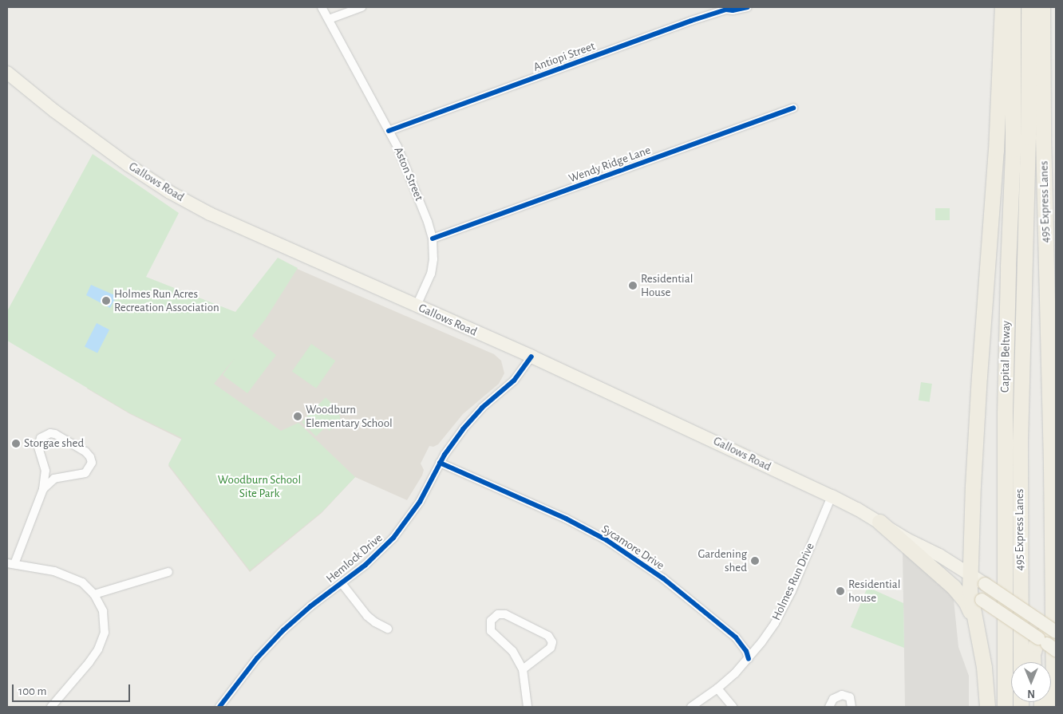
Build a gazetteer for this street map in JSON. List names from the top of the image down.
{
  "streets": {
    "highway": ["495 Express Lanes", "Capital Beltway"],
    "main road": ["Gallows Road"],
    "street": [
      "Antiopi Street",
      "Wendy Ridge Lane",
      "Aston Street",
      "Sycamore Drive",
      "Hemlock Drive",
      "Holmes Run Drive"
    ]
  },
  "crossings": [
    ["Antiopi Street", "Aston Street"],
    ["Wendy Ridge Lane", "Aston Street"],
    ["Aston Street", "Gallows Road"],
    ["Gallows Road", "Hemlock Drive"],
    ["Gallows Road", "Holmes Run Drive"],
    ["Sycamore Drive", "Hemlock Drive"],
    ["Sycamore Drive", "Holmes Run Drive"]
  ],
  "parks": ["Woodburn School Site Park"],
  "places": [
    "Residential House",
    "Holmes Run Acres Recreation Association",
    "Woodburn Elementary School",
    "Storgae shed",
    "Gardening shed",
    "Residential house"
  ],
  "scale_bar": "100 m",
  "north": "bottom"
}
